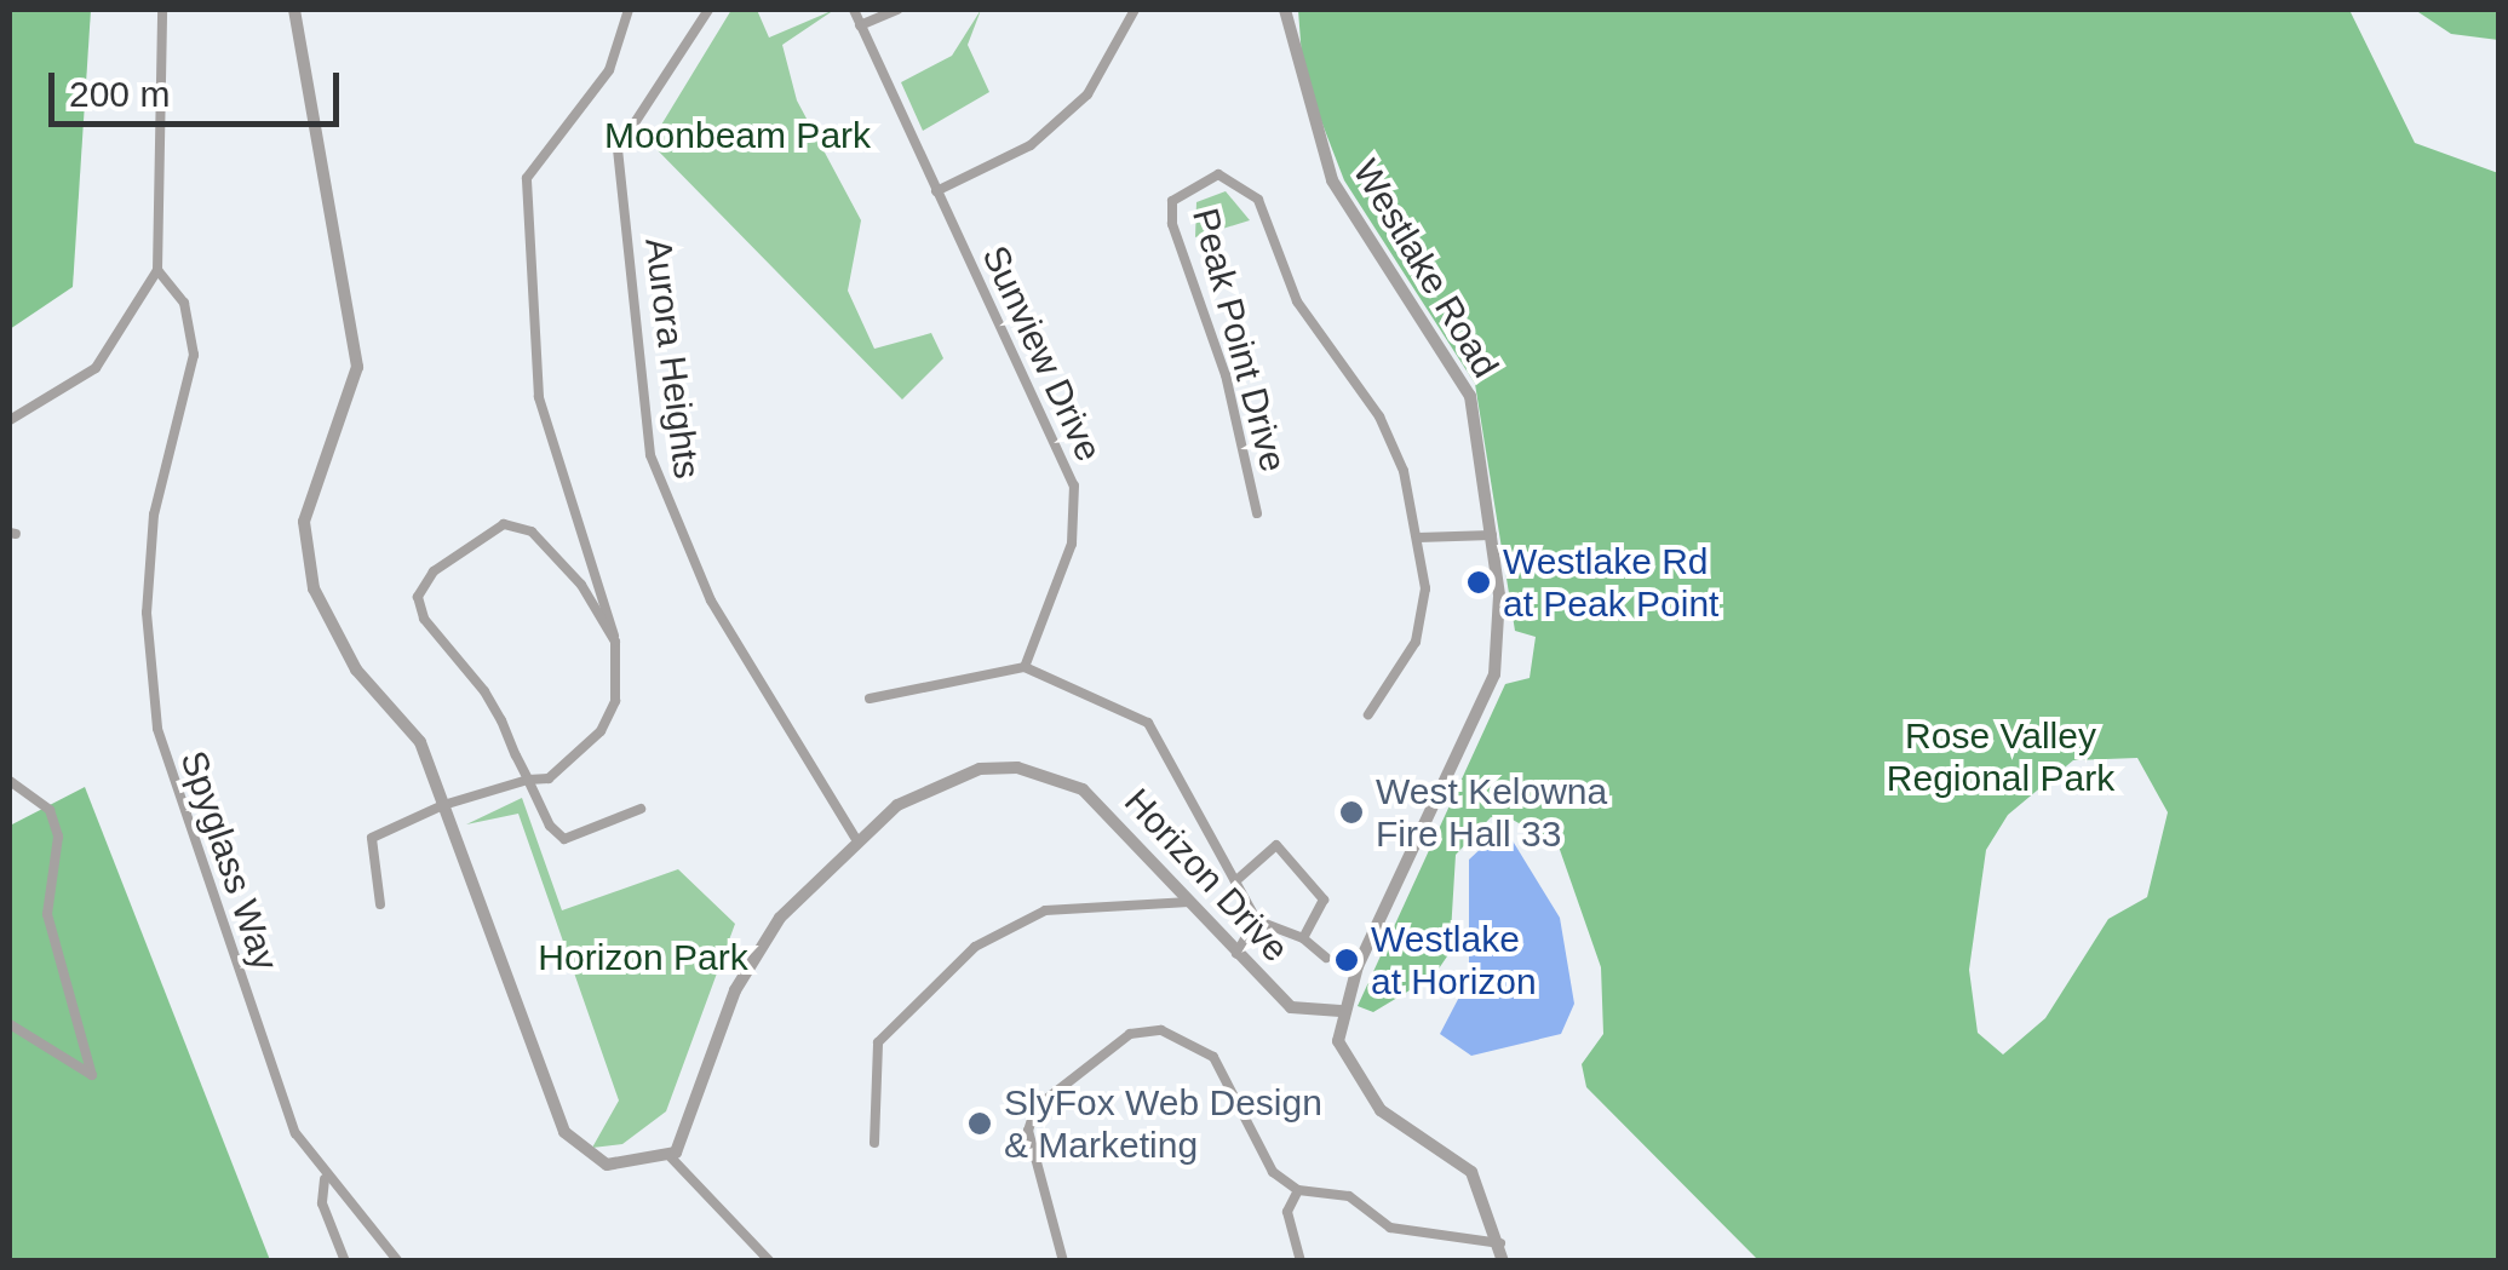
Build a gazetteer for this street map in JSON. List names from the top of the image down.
{
  "streets": {
    "street": [
      "Westlake Road",
      "Peak Point Drive",
      "Sunview Drive",
      "Aurora Heights",
      "Spyglass Way",
      "Horizon Drive"
    ]
  },
  "crossings": [
    ["Westlake Road", "Horizon Drive"],
    ["Aurora Heights", "Horizon Drive"]
  ],
  "parks": ["Moonbeam Park", "Rose Valley Regional Park", "Horizon Park"],
  "places": [
    "Westlake Rd at Peak Point",
    "West Kelowna Fire Hall 33",
    "Westlake at Horizon",
    "SlyFox Web Design & Marketing"
  ],
  "scale_bar": "200 m"
}
